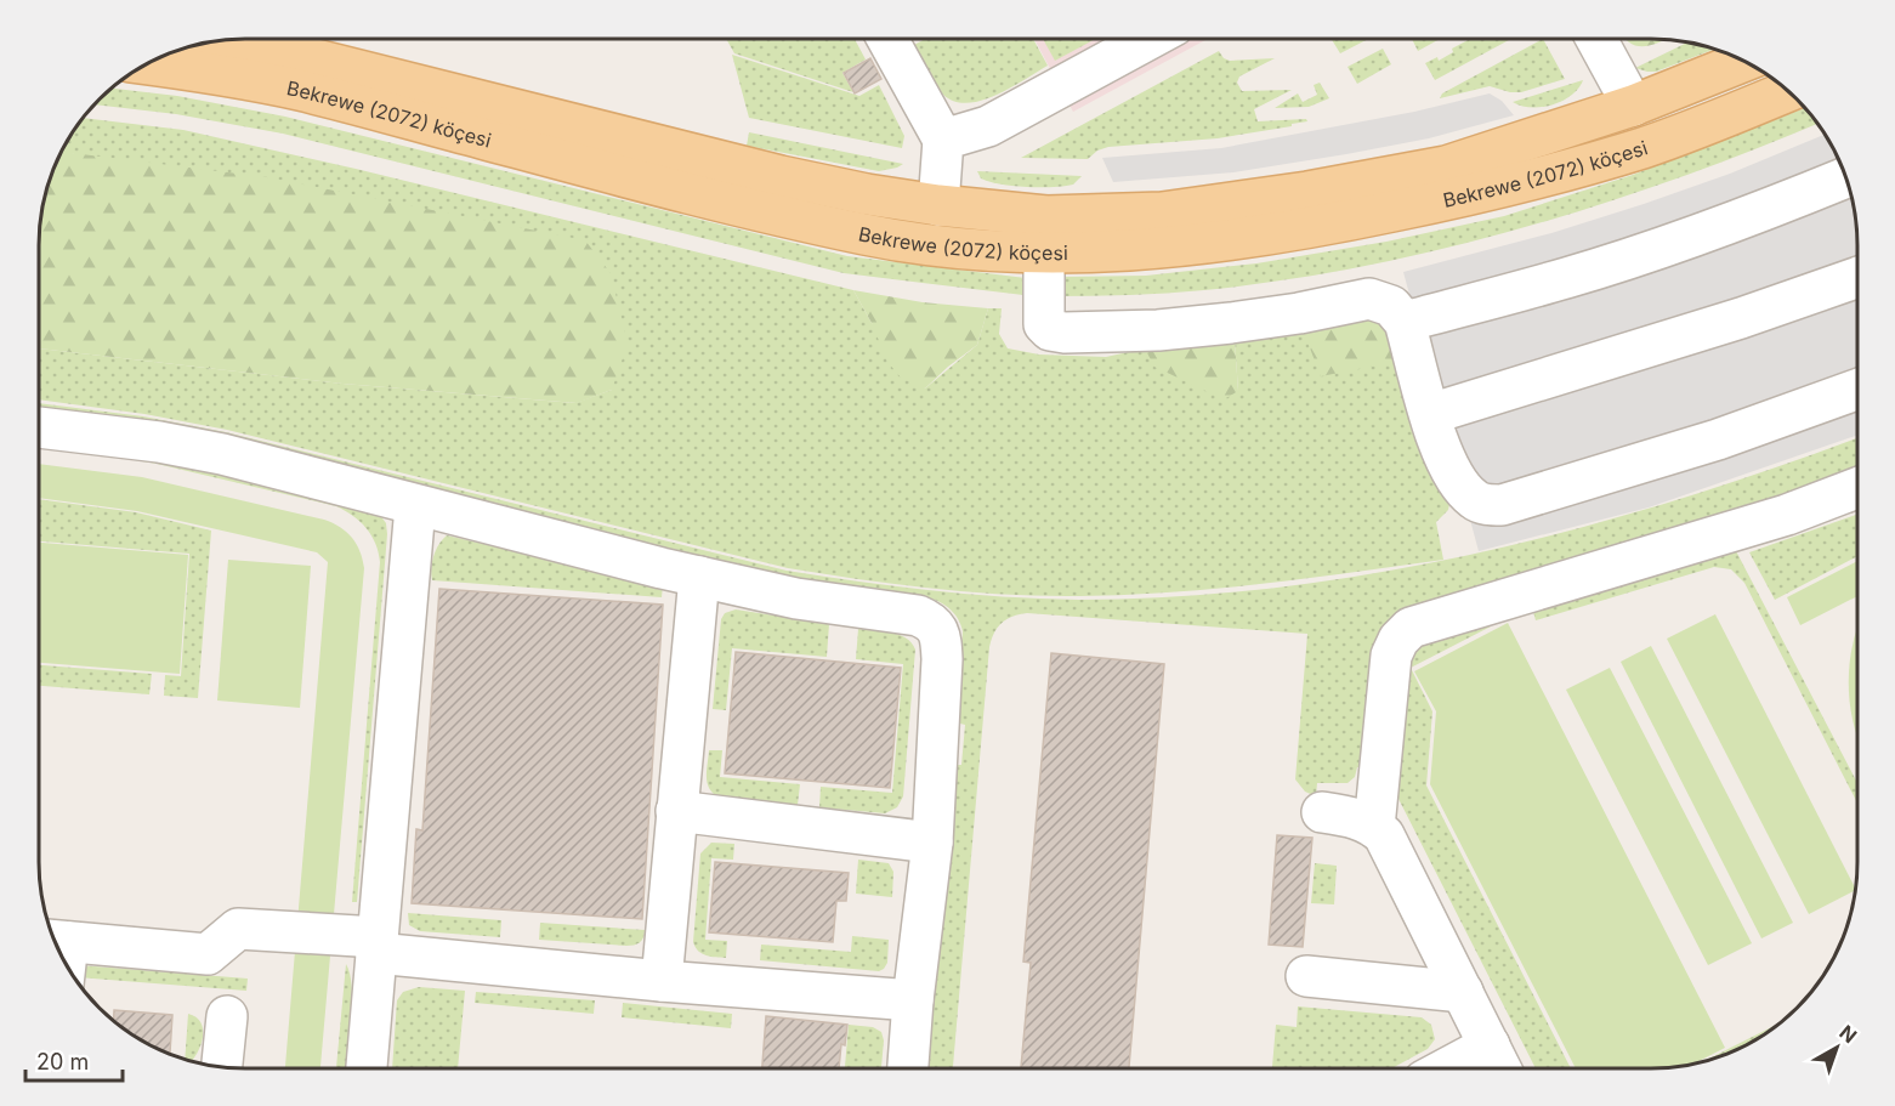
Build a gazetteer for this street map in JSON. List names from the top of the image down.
{
  "streets": {
    "main road": ["Bekrewe (2072) köçesi"]
  },
  "scale_bar": "20 m",
  "north": "top right"
}
